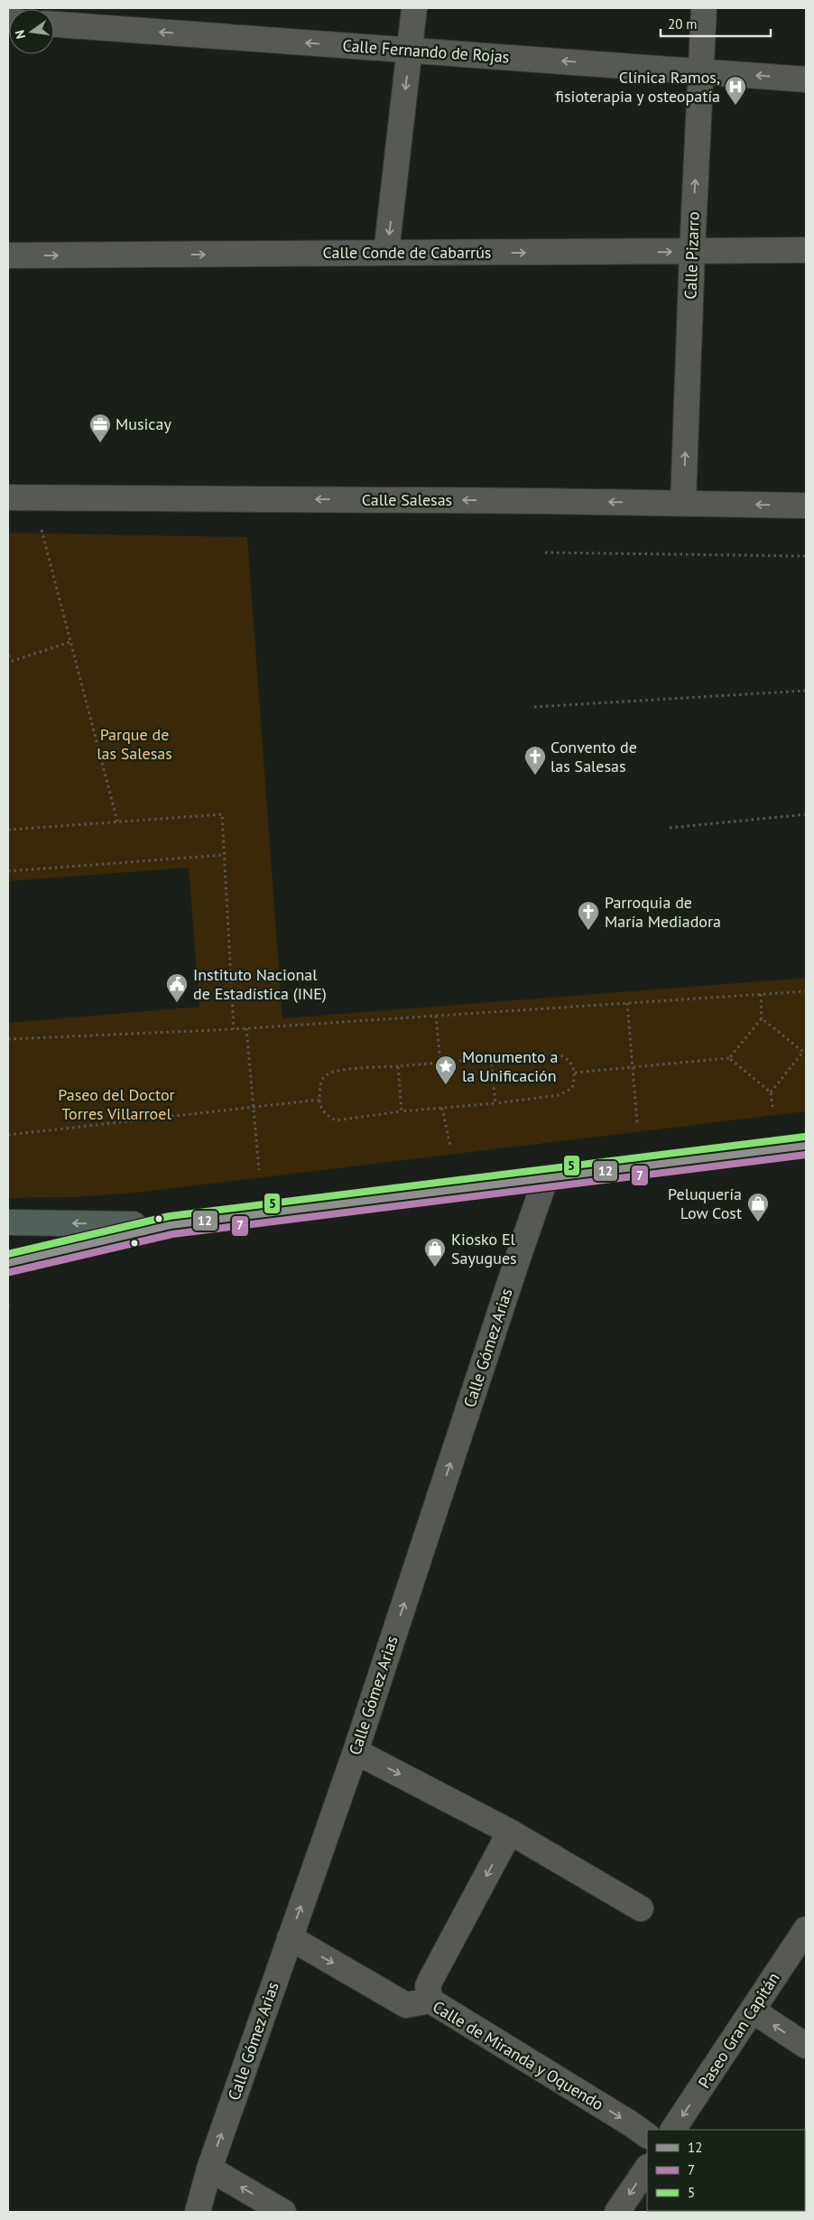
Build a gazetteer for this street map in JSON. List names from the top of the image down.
{
  "streets": {
    "street": [
      "Calle Fernando de Rojas",
      "Calle Conde de Cabarrús",
      "Calle Pizarro",
      "Calle Salesas",
      "Calle Gómez Arias",
      "Paseo Gran Capitán",
      "Calle de Miranda y Oquendo"
    ]
  },
  "crossings": [
    ["Calle Fernando de Rojas", "Calle Pizarro"],
    ["Calle Conde de Cabarrús", "Calle Pizarro"],
    ["Calle Pizarro", "Calle Salesas"],
    ["Calle Gómez Arias", "Calle de Miranda y Oquendo"]
  ],
  "one_way": [
    "Calle Fernando de Rojas",
    "Calle Conde de Cabarrús",
    "Calle Pizarro",
    "Calle Salesas",
    "Calle Gómez Arias",
    "Paseo Gran Capitán"
  ],
  "parks": ["Parque de las Salesas", "Paseo del Doctor Torres Villarroel"],
  "places": {
    "hospital": ["Clínica Ramos, fisioterapia y osteopatía"],
    "office": ["Musicay"],
    "church": ["Convento de las Salesas", "Parroquia de María Mediadora"],
    "public building": ["Instituto Nacional de Estadística (INE)"],
    "place": ["Monumento a la Unificación"],
    "shop": ["Peluquería Low Cost", "Kiosko El Sayugues"]
  },
  "lines": ["transit line 5", "transit line 12", "transit line 7"],
  "legend": ["12", "7", "5"],
  "scale_bar": "20 m",
  "north": "left"
}
